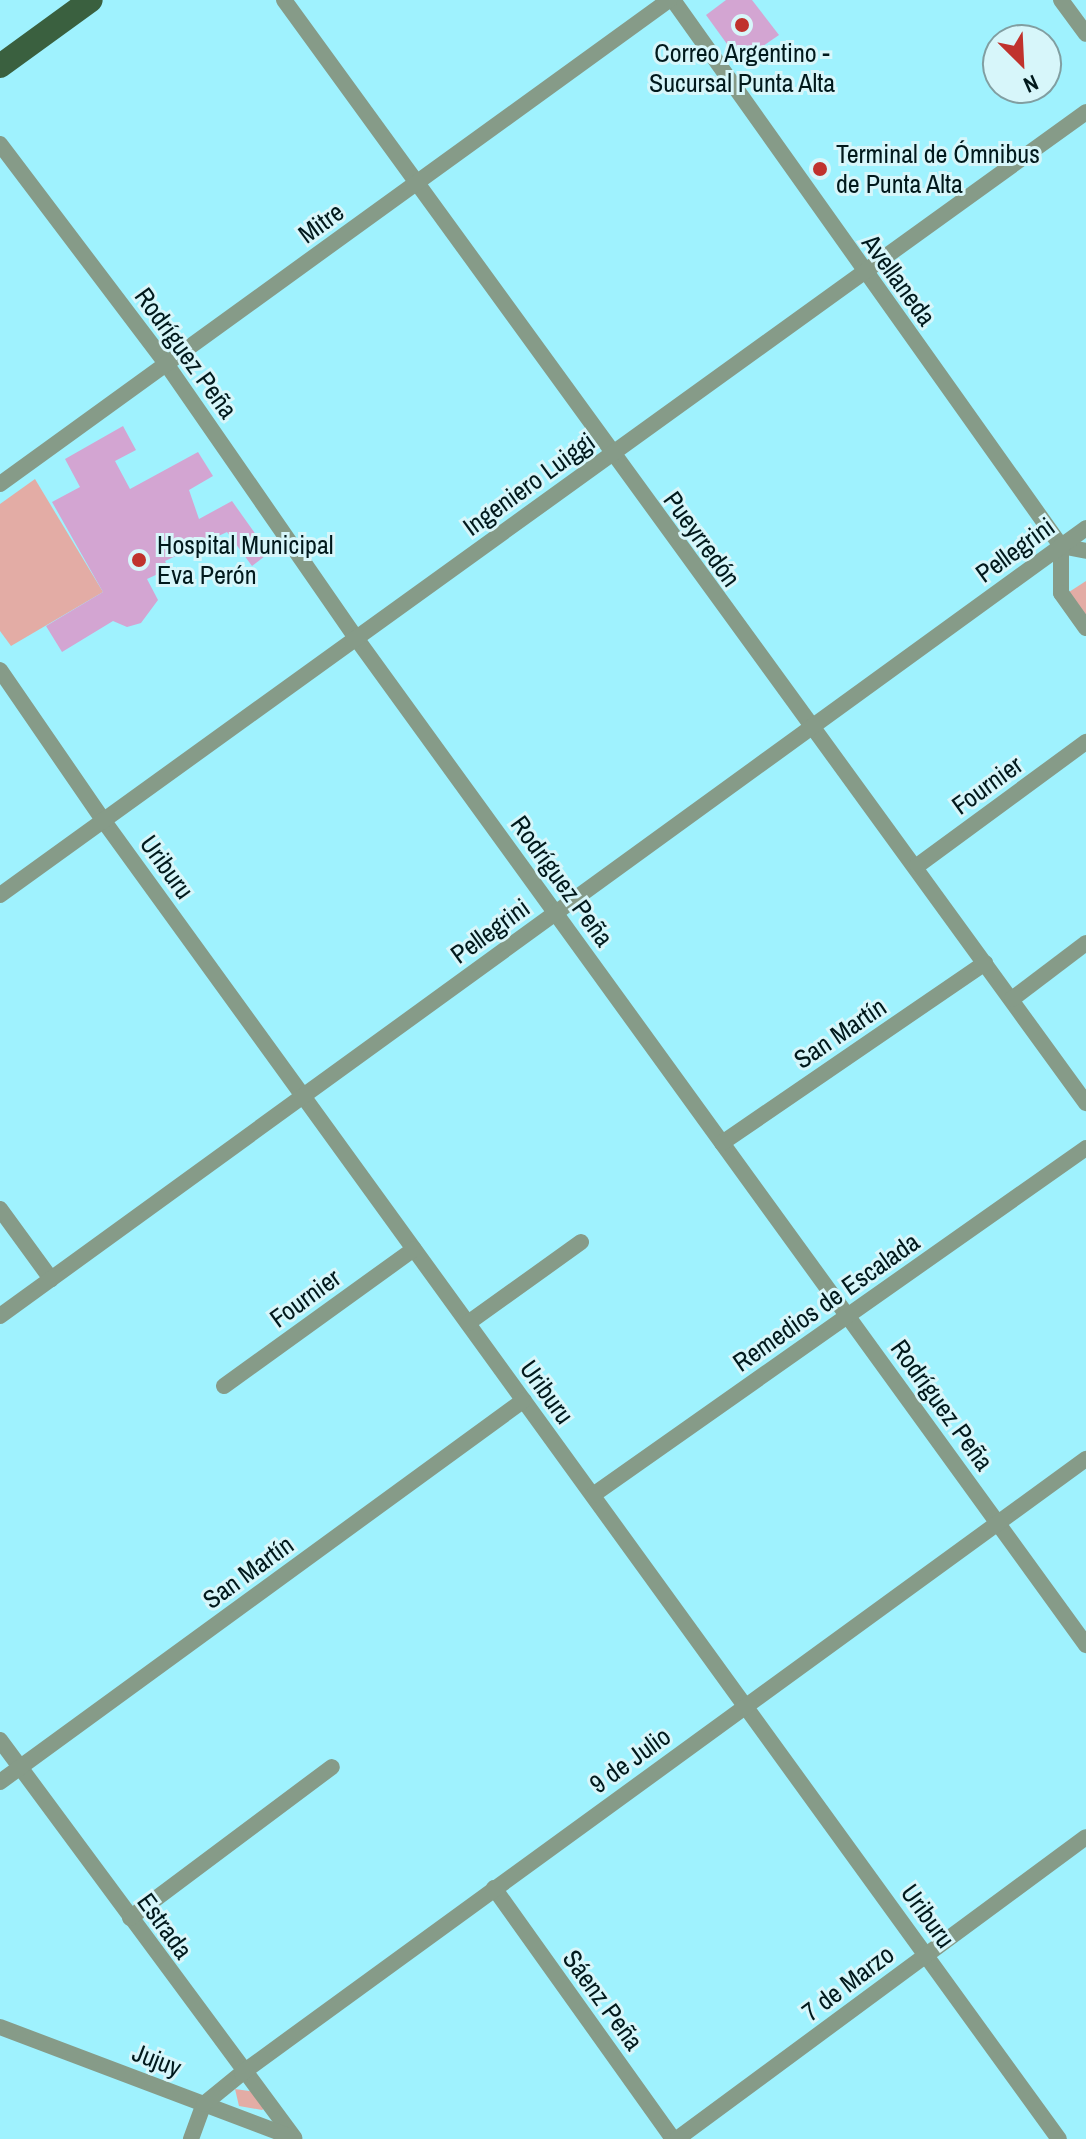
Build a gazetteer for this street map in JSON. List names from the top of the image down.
{
  "streets": {
    "street": [
      "Mitre",
      "Avellaneda",
      "Rodríguez Peña",
      "Ingeniero Luiggi",
      "Pueyrredón",
      "Pellegrini",
      "Fournier",
      "Uriburu",
      "San Martín",
      "Remedios de Escalada",
      "9 de Julio",
      "Estrada",
      "7 de Marzo",
      "Sáenz Peña",
      "Jujuy"
    ]
  },
  "crossings": [
    ["Mitre", "Avellaneda"],
    ["Mitre", "Rodríguez Peña"],
    ["Mitre", "Pueyrredón"],
    ["Avellaneda", "Ingeniero Luiggi"],
    ["Avellaneda", "Pellegrini"],
    ["Rodríguez Peña", "Ingeniero Luiggi"],
    ["Rodríguez Peña", "Pellegrini"],
    ["Rodríguez Peña", "San Martín"],
    ["Rodríguez Peña", "Remedios de Escalada"],
    ["Rodríguez Peña", "9 de Julio"],
    ["Ingeniero Luiggi", "Pueyrredón"],
    ["Ingeniero Luiggi", "Uriburu"],
    ["Pueyrredón", "Pellegrini"],
    ["Pueyrredón", "Fournier"],
    ["Pueyrredón", "San Martín"],
    ["Pellegrini", "Uriburu"],
    ["Fournier", "Uriburu"],
    ["Uriburu", "San Martín"],
    ["Uriburu", "Remedios de Escalada"],
    ["Uriburu", "9 de Julio"],
    ["Uriburu", "7 de Marzo"],
    ["San Martín", "Estrada"],
    ["9 de Julio", "Estrada"],
    ["9 de Julio", "Sáenz Peña"],
    ["9 de Julio", "Jujuy"],
    ["Estrada", "Jujuy"],
    ["7 de Marzo", "Sáenz Peña"]
  ],
  "places": ["Correo Argentino - Sucursal Punta Alta", "Terminal de Ómnibus de Punta Alta", "Hospital Municipal Eva Perón"],
  "north": "bottom right"
}
